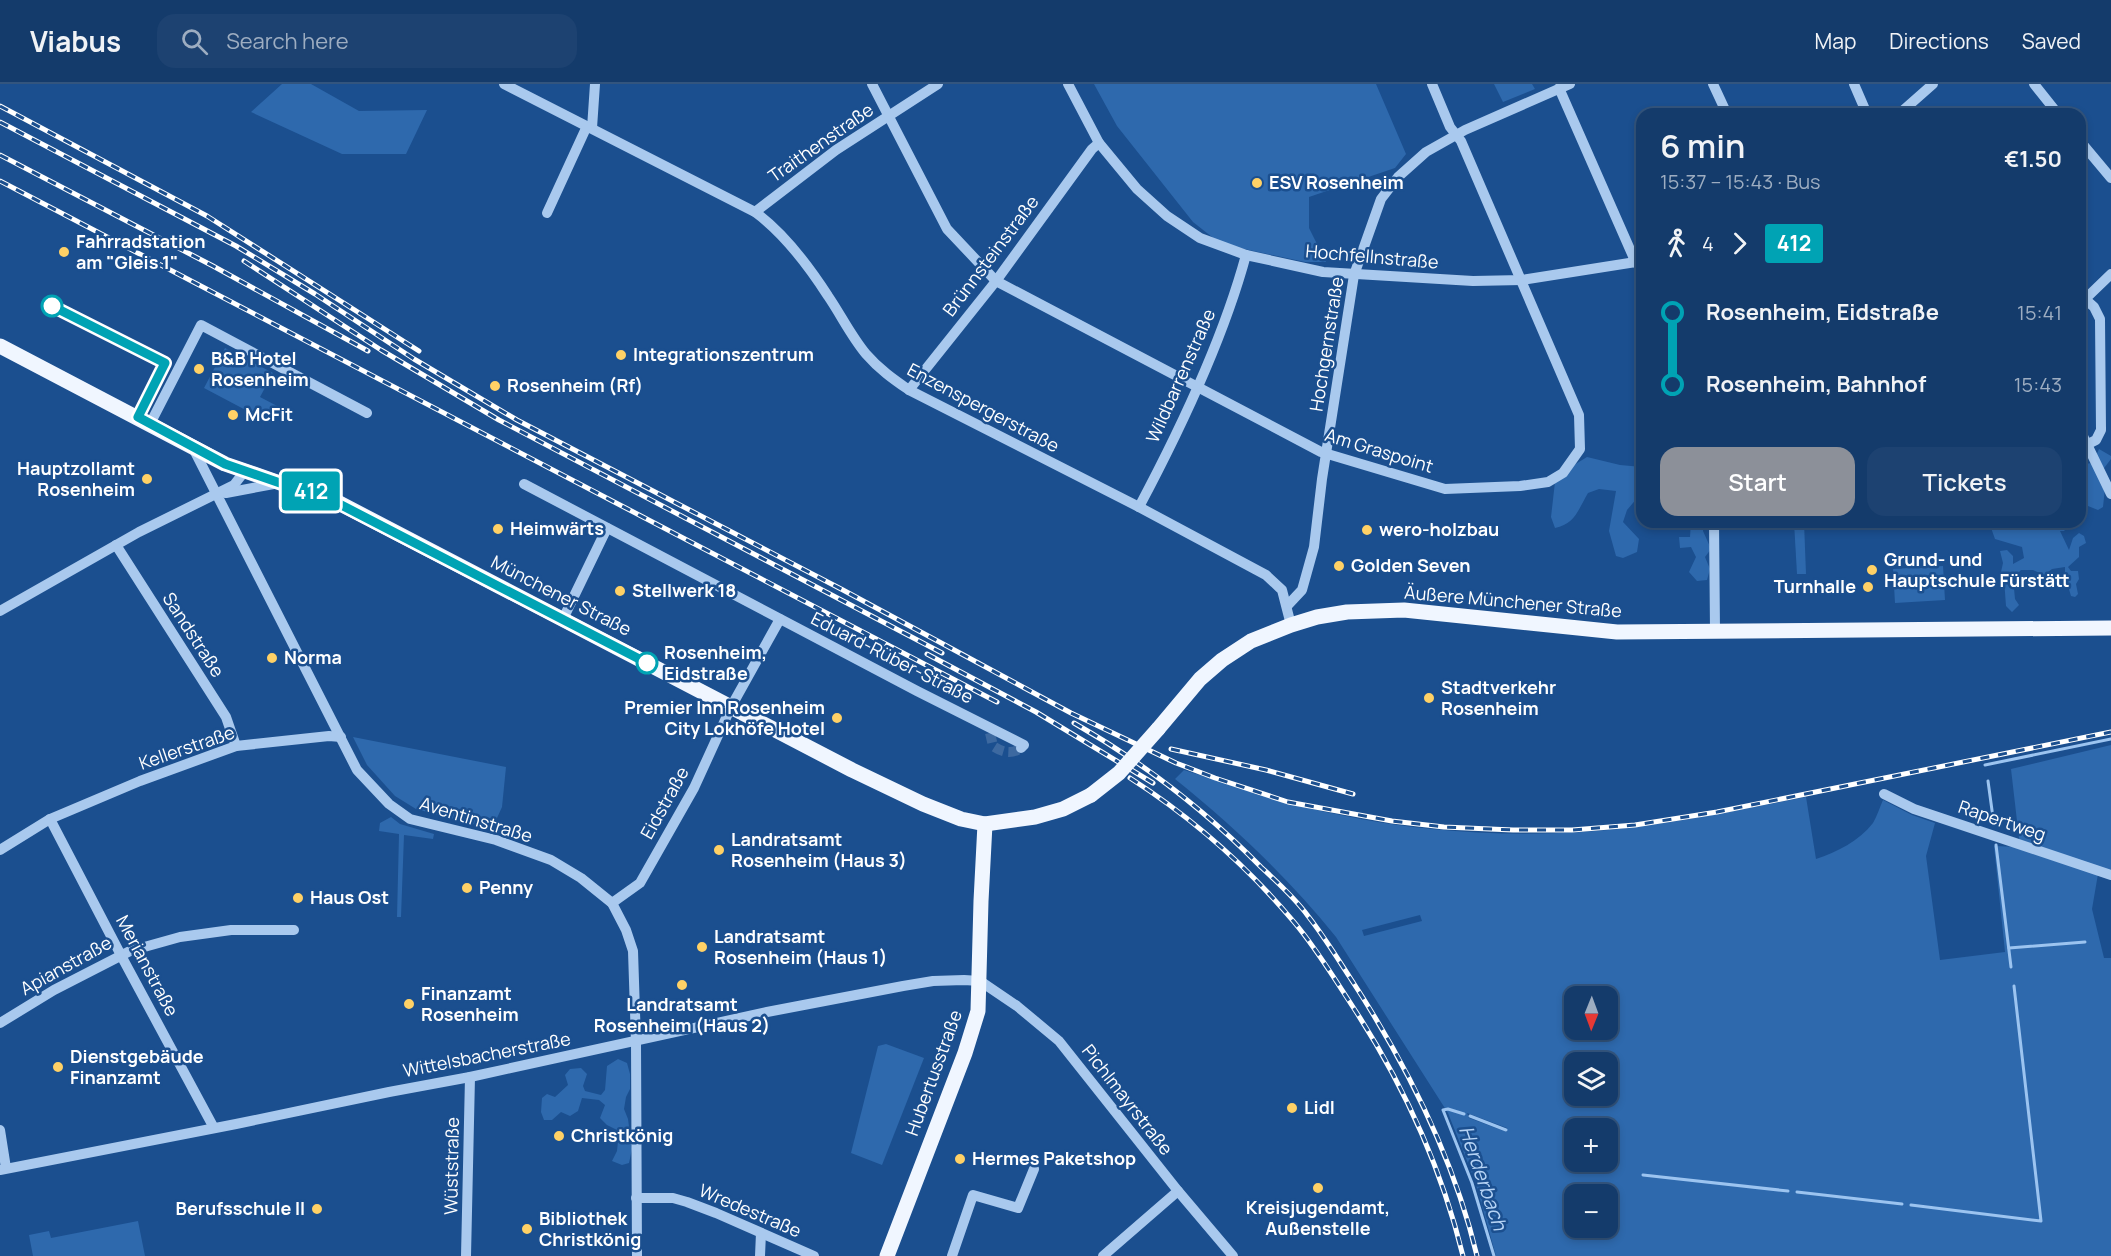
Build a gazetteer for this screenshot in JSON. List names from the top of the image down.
{
  "streets": {
    "main road": ["Münchener Straße", "Äußere Münchener Straße", "Hubertusstraße"],
    "street": [
      "Traithenstraße",
      "Brünnsteinstraße",
      "Hochfellnstraße",
      "Hochgernstraße",
      "Wildbarrenstraße",
      "Enzenspergerstraße",
      "Am Graspoint",
      "Sandstraße",
      "Eduard-Rüber-Straße",
      "Kellerstraße",
      "Eidstraße",
      "Aventinstraße",
      "Rapertweg",
      "Apianstraße",
      "Merianstraße",
      "Wittelsbacherstraße",
      "Pichlmayrstraße",
      "Wüststraße",
      "Wredestraße"
    ]
  },
  "crossings": [
    ["Traithenstraße", "Enzenspergerstraße"],
    ["Traithenstraße", "Am Graspoint"],
    ["Brünnsteinstraße", "Hochfellnstraße"],
    ["Brünnsteinstraße", "Enzenspergerstraße"],
    ["Brünnsteinstraße", "Am Graspoint"],
    ["Hochfellnstraße", "Hochgernstraße"],
    ["Hochfellnstraße", "Wildbarrenstraße"],
    ["Hochfellnstraße", "Am Graspoint"],
    ["Hochgernstraße", "Enzenspergerstraße"],
    ["Hochgernstraße", "Am Graspoint"],
    ["Wildbarrenstraße", "Enzenspergerstraße"],
    ["Wildbarrenstraße", "Am Graspoint"],
    ["Enzenspergerstraße", "Äußere Münchener Straße"],
    ["Münchener Straße", "Äußere Münchener Straße"],
    ["Münchener Straße", "Sandstraße"],
    ["Münchener Straße", "Eidstraße"],
    ["Münchener Straße", "Aventinstraße"],
    ["Münchener Straße", "Hubertusstraße"],
    ["Äußere Münchener Straße", "Hubertusstraße"],
    ["Sandstraße", "Kellerstraße"],
    ["Kellerstraße", "Aventinstraße"],
    ["Kellerstraße", "Merianstraße"],
    ["Eidstraße", "Aventinstraße"],
    ["Aventinstraße", "Wittelsbacherstraße"],
    ["Aventinstraße", "Wredestraße"],
    ["Apianstraße", "Merianstraße"],
    ["Merianstraße", "Wittelsbacherstraße"],
    ["Wittelsbacherstraße", "Hubertusstraße"],
    ["Wittelsbacherstraße", "Pichlmayrstraße"],
    ["Wittelsbacherstraße", "Wüststraße"],
    ["Hubertusstraße", "Pichlmayrstraße"]
  ],
  "water": ["Herderbach"],
  "places": [
    "ESV Rosenheim",
    "Fahrradstation am \"Gleis 1\"",
    "Integrationszentrum",
    "B&B Hotel Rosenheim",
    "Rosenheim (Rf)",
    "McFit",
    "Hauptzollamt Rosenheim",
    "Heimwärts",
    "wero-holzbau",
    "Golden Seven",
    "Grund- und Hauptschule Fürstätt",
    "Turnhalle",
    "Stellwerk 18",
    "Norma",
    "Rosenheim, Eidstraße",
    "Stadtverkehr Rosenheim",
    "Premier Inn Rosenheim City Lokhöfe Hotel",
    "Landratsamt Rosenheim (Haus 3)",
    "Penny",
    "Haus Ost",
    "Landratsamt Rosenheim (Haus 1)",
    "Landratsamt Rosenheim (Haus 2)",
    "Finanzamt Rosenheim",
    "Dienstgebäude Finanzamt",
    "Lidl",
    "Christkönig",
    "Hermes Paketshop",
    "Kreisjugendamt, Außenstelle",
    "Berufsschule II",
    "Bibliothek Christkönig"
  ],
  "lines": ["bus line 412"],
  "north": "bottom",
  "page": {
    "header": "Viabus",
    "search": "Search here",
    "nav": ["Map", "Directions", "Saved"],
    "on_map": "412",
    "heading": ["6 min", "15:37 – 15:43 · Bus", "€1.50"],
    "legs": ["4", "412"],
    "list": [
      {
        "name": "Rosenheim, Eidstraße",
        "value": "15:41"
      },
      {
        "name": "Rosenheim, Bahnhof",
        "value": "15:43"
      }
    ],
    "buttons": ["Start", "Tickets"],
    "map_buttons": ["+", "−"]
  }
}
